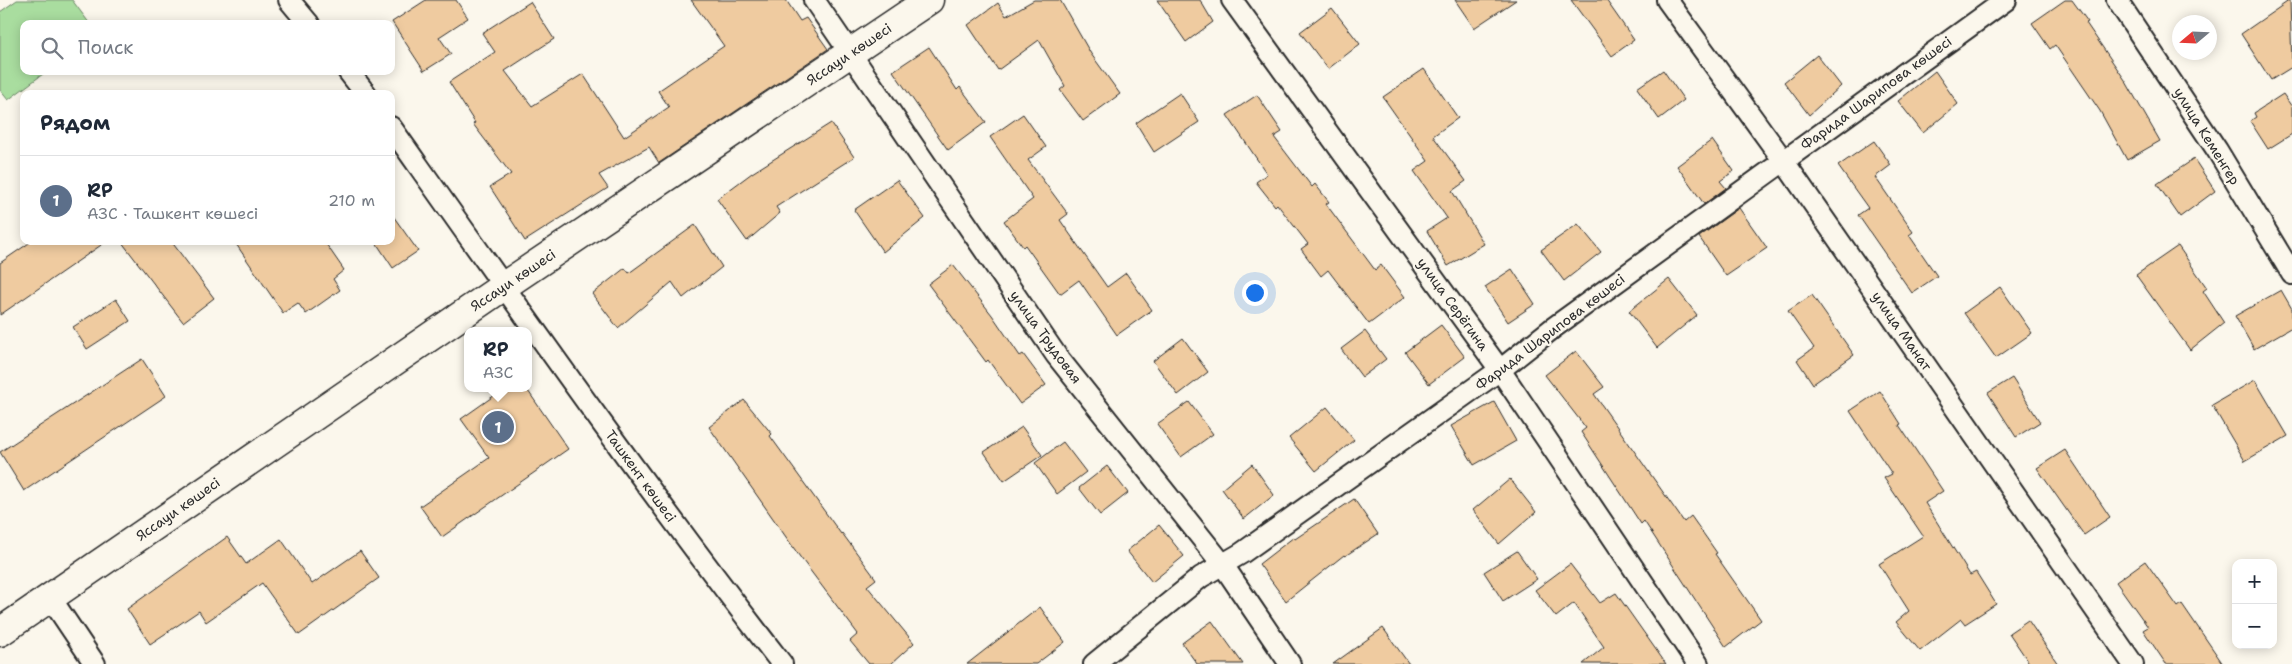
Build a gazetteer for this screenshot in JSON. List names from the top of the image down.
{
  "streets": {
    "main road": ["Яссауи көшесі"],
    "street": [
      "Фарида Шарипова көшесі",
      "улица Кеменгер",
      "улица Серёгина",
      "улица Манат",
      "улица Трудовая",
      "Ташкент көшесі"
    ]
  },
  "crossings": [
    ["Яссауи көшесі", "улица Трудовая"],
    ["Яссауи көшесі", "Ташкент көшесі"],
    ["Фарида Шарипова көшесі", "улица Серёгина"],
    ["Фарида Шарипова көшесі", "улица Манат"],
    ["Фарида Шарипова көшесі", "улица Трудовая"]
  ],
  "north": "left",
  "page": {
    "search": "Поиск",
    "heading": "Рядом",
    "list": [
      {
        "mark": "1",
        "name": "RP",
        "note": "АЗС · Ташкент көшесі",
        "value": "210 m"
      }
    ],
    "popup": ["RP", "АЗС"],
    "pins": "1",
    "map_buttons": ["+", "−"]
  }
}
